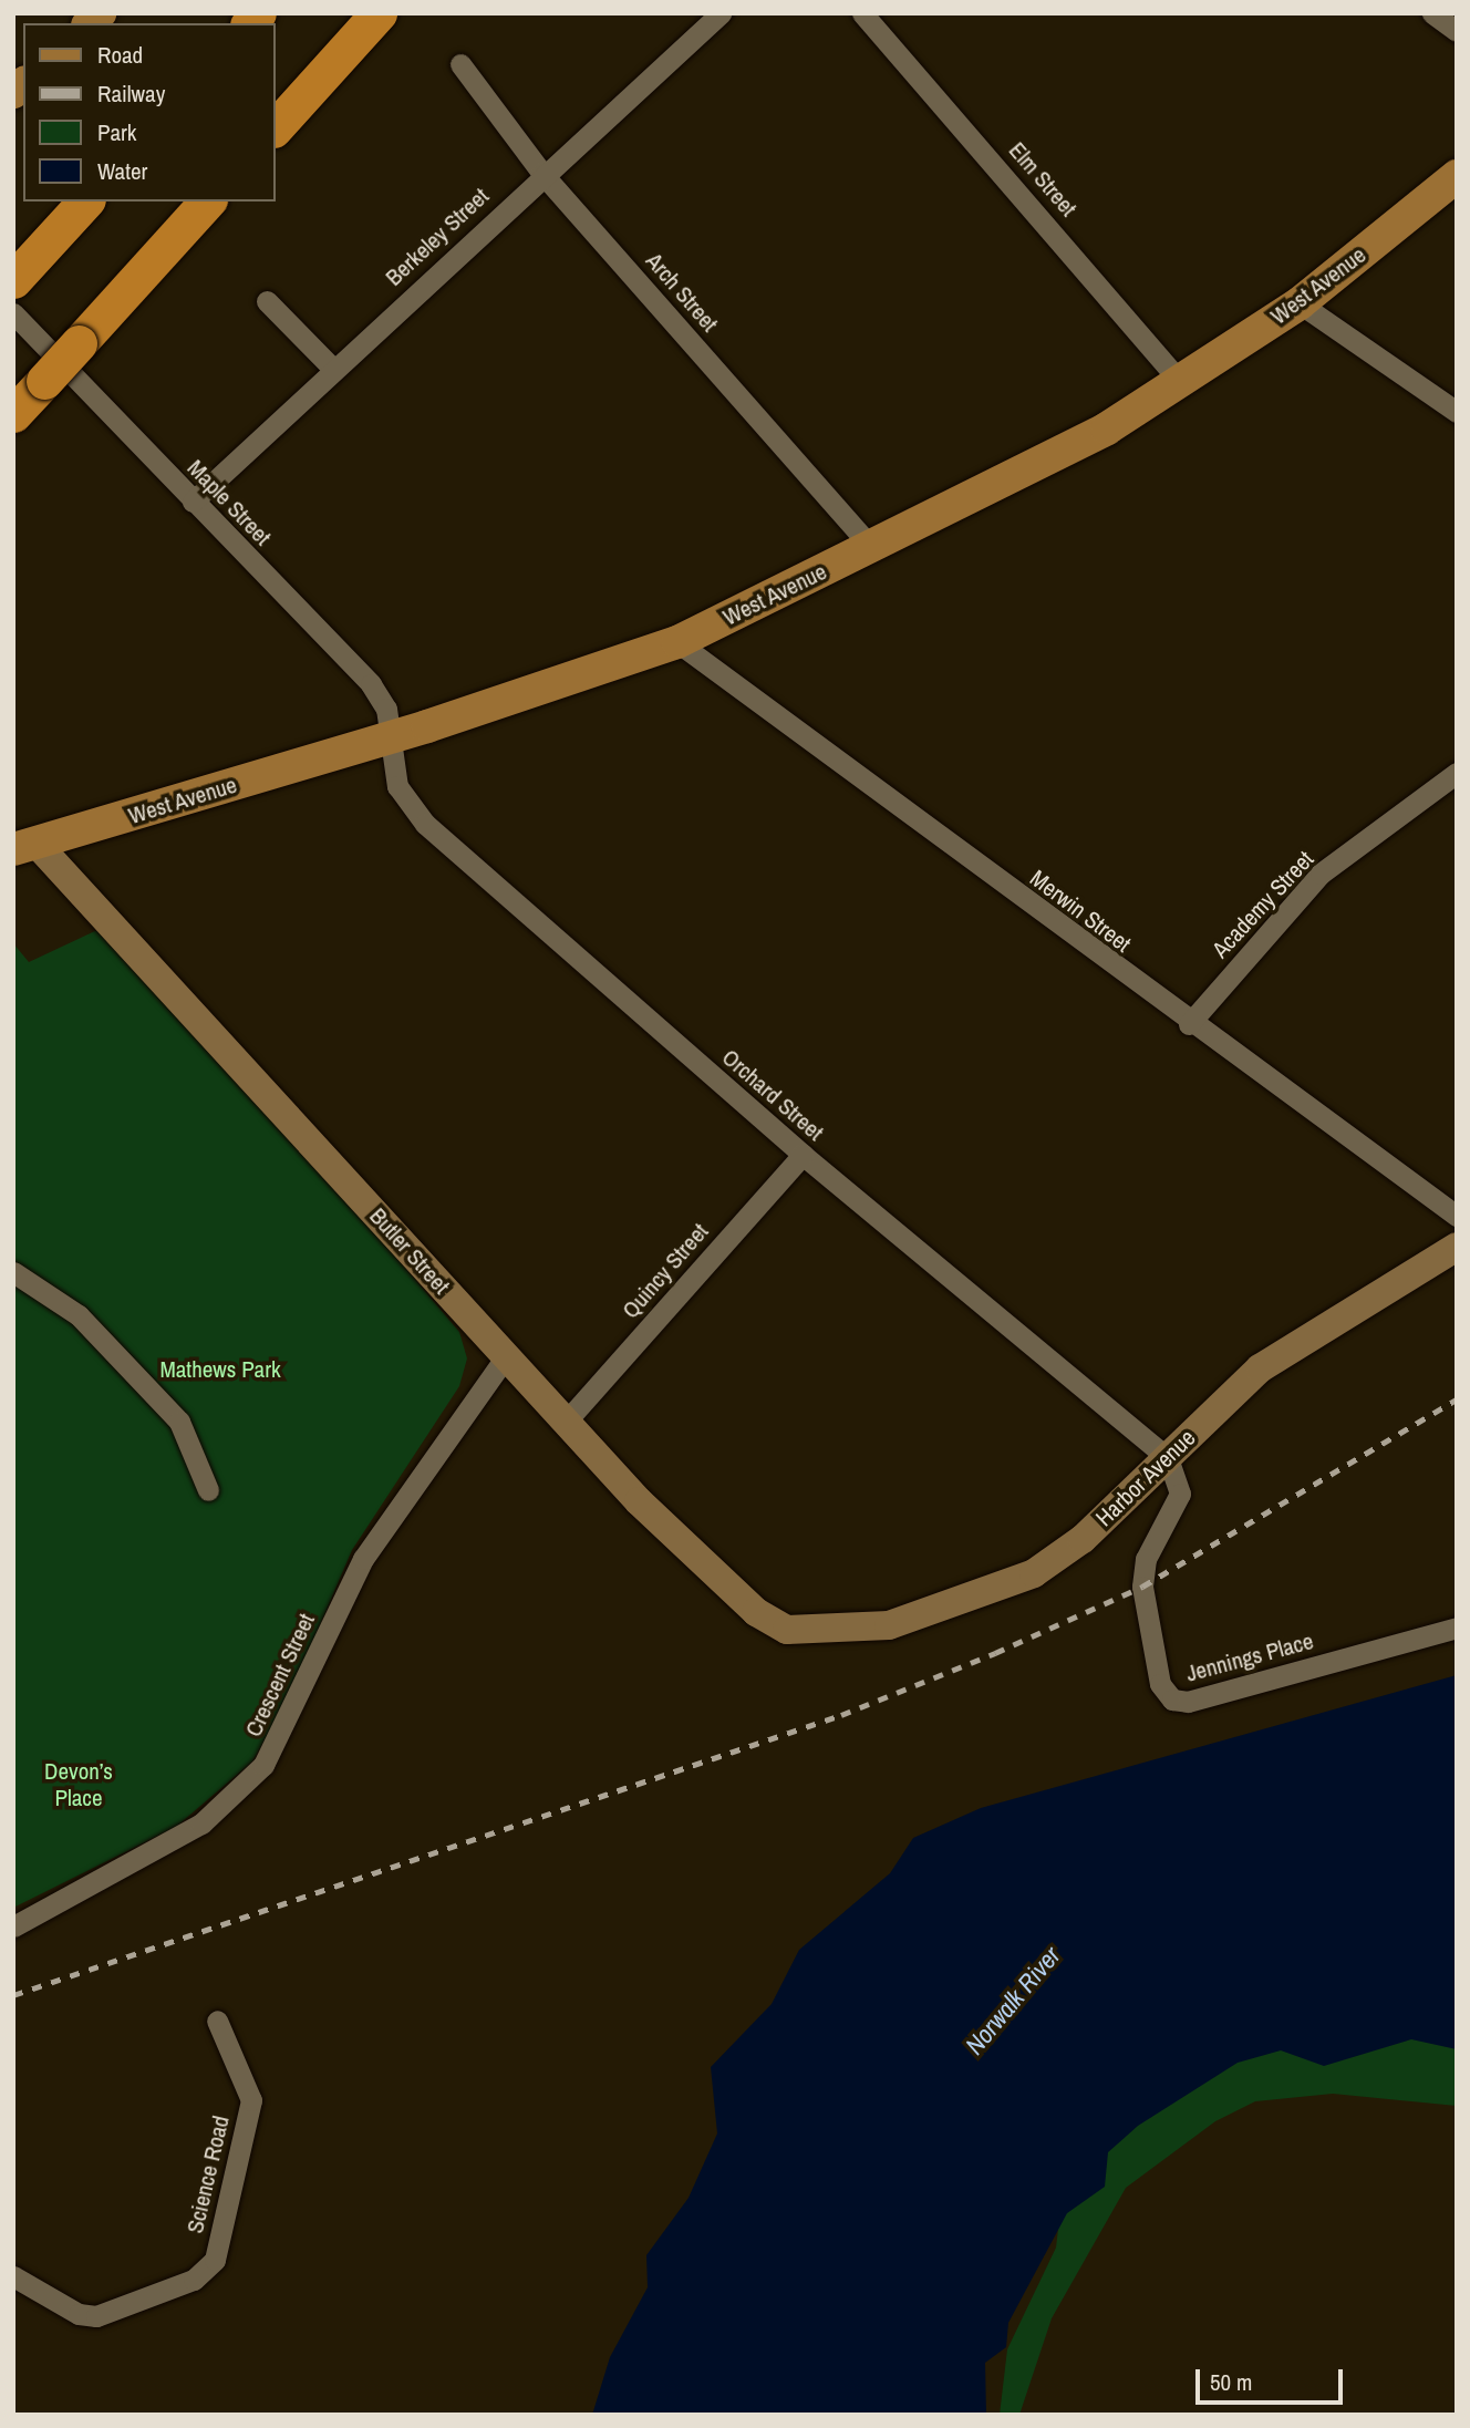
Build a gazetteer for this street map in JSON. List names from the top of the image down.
{
  "streets": {
    "main road": ["West Avenue", "Butler Street", "Harbor Avenue"],
    "street": [
      "Elm Street",
      "Berkeley Street",
      "Arch Street",
      "Maple Street",
      "Academy Street",
      "Merwin Street",
      "Orchard Street",
      "Quincy Street",
      "Jennings Place",
      "Crescent Street",
      "Science Road"
    ]
  },
  "crossings": [
    ["Elm Street", "West Avenue"],
    ["Berkeley Street", "Arch Street"],
    ["Berkeley Street", "Maple Street"],
    ["West Avenue", "Arch Street"],
    ["West Avenue", "Maple Street"],
    ["West Avenue", "Merwin Street"],
    ["West Avenue", "Orchard Street"],
    ["West Avenue", "Butler Street"],
    ["Maple Street", "Orchard Street"],
    ["Academy Street", "Merwin Street"],
    ["Orchard Street", "Quincy Street"],
    ["Orchard Street", "Harbor Avenue"],
    ["Orchard Street", "Jennings Place"],
    ["Butler Street", "Quincy Street"],
    ["Butler Street", "Harbor Avenue"],
    ["Butler Street", "Crescent Street"],
    ["Harbor Avenue", "Jennings Place"]
  ],
  "water": ["Norwalk River"],
  "parks": ["Mathews Park", "Devon’s Place"],
  "legend": [
    "Road",
    "Railway",
    "Park",
    "Water"
  ],
  "scale_bar": "50 m"
}
